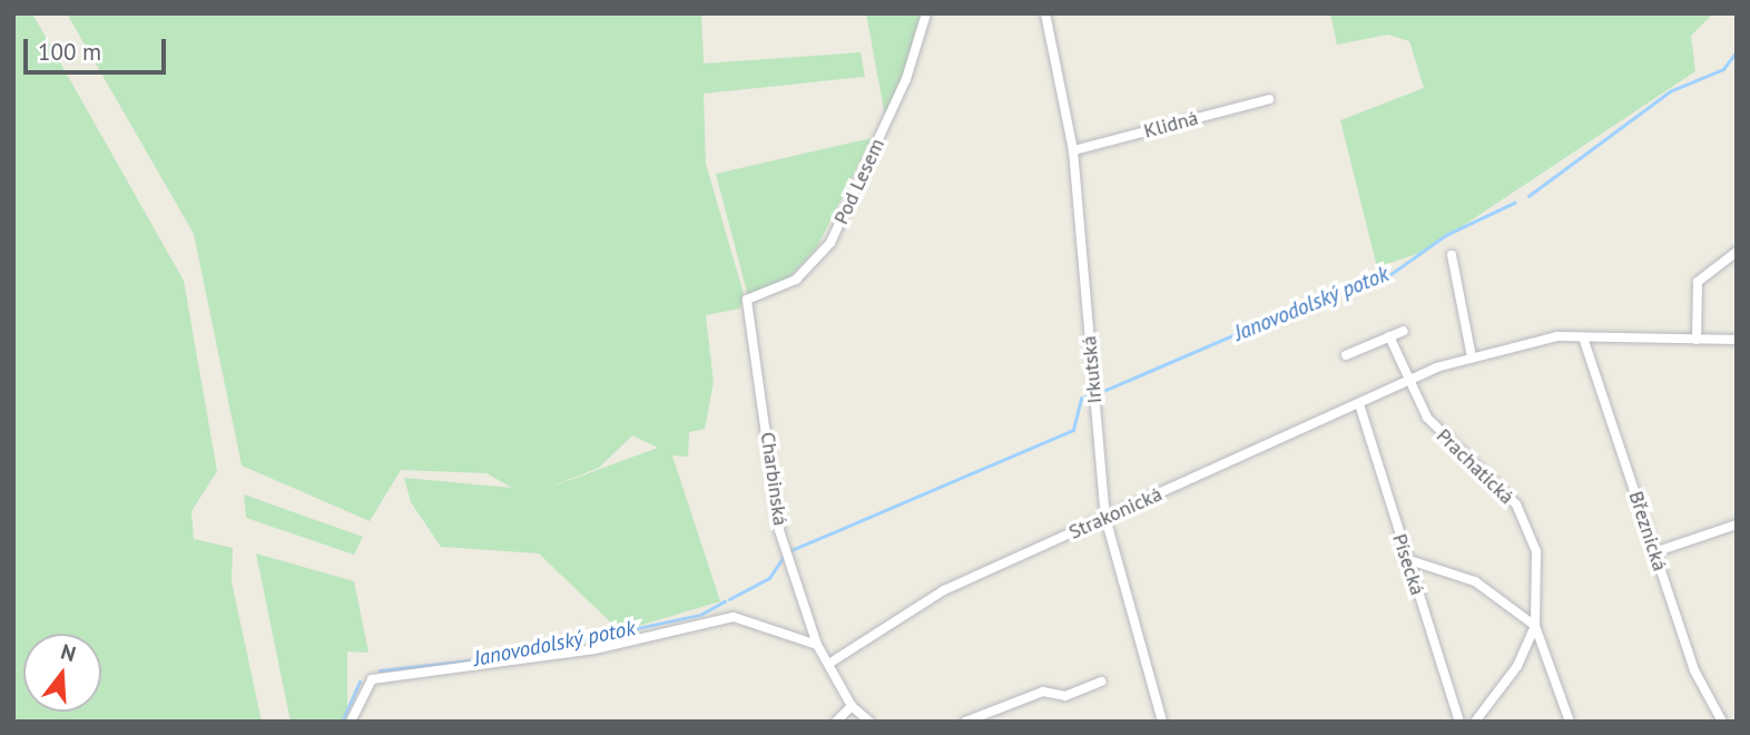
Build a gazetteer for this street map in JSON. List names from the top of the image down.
{
  "streets": {
    "street": [
      "Klidná",
      "Pod Lesem",
      "Irkutská",
      "Prachatická",
      "Charbinská",
      "Strakonická",
      "Březnická",
      "Písecká"
    ]
  },
  "crossings": [
    ["Klidná", "Irkutská"],
    ["Pod Lesem", "Charbinská"],
    ["Irkutská", "Strakonická"],
    ["Prachatická", "Strakonická"],
    ["Charbinská", "Strakonická"],
    ["Strakonická", "Březnická"],
    ["Strakonická", "Písecká"]
  ],
  "water": ["Janovodolský potok"],
  "scale_bar": "100 m",
  "north": "top"
}
